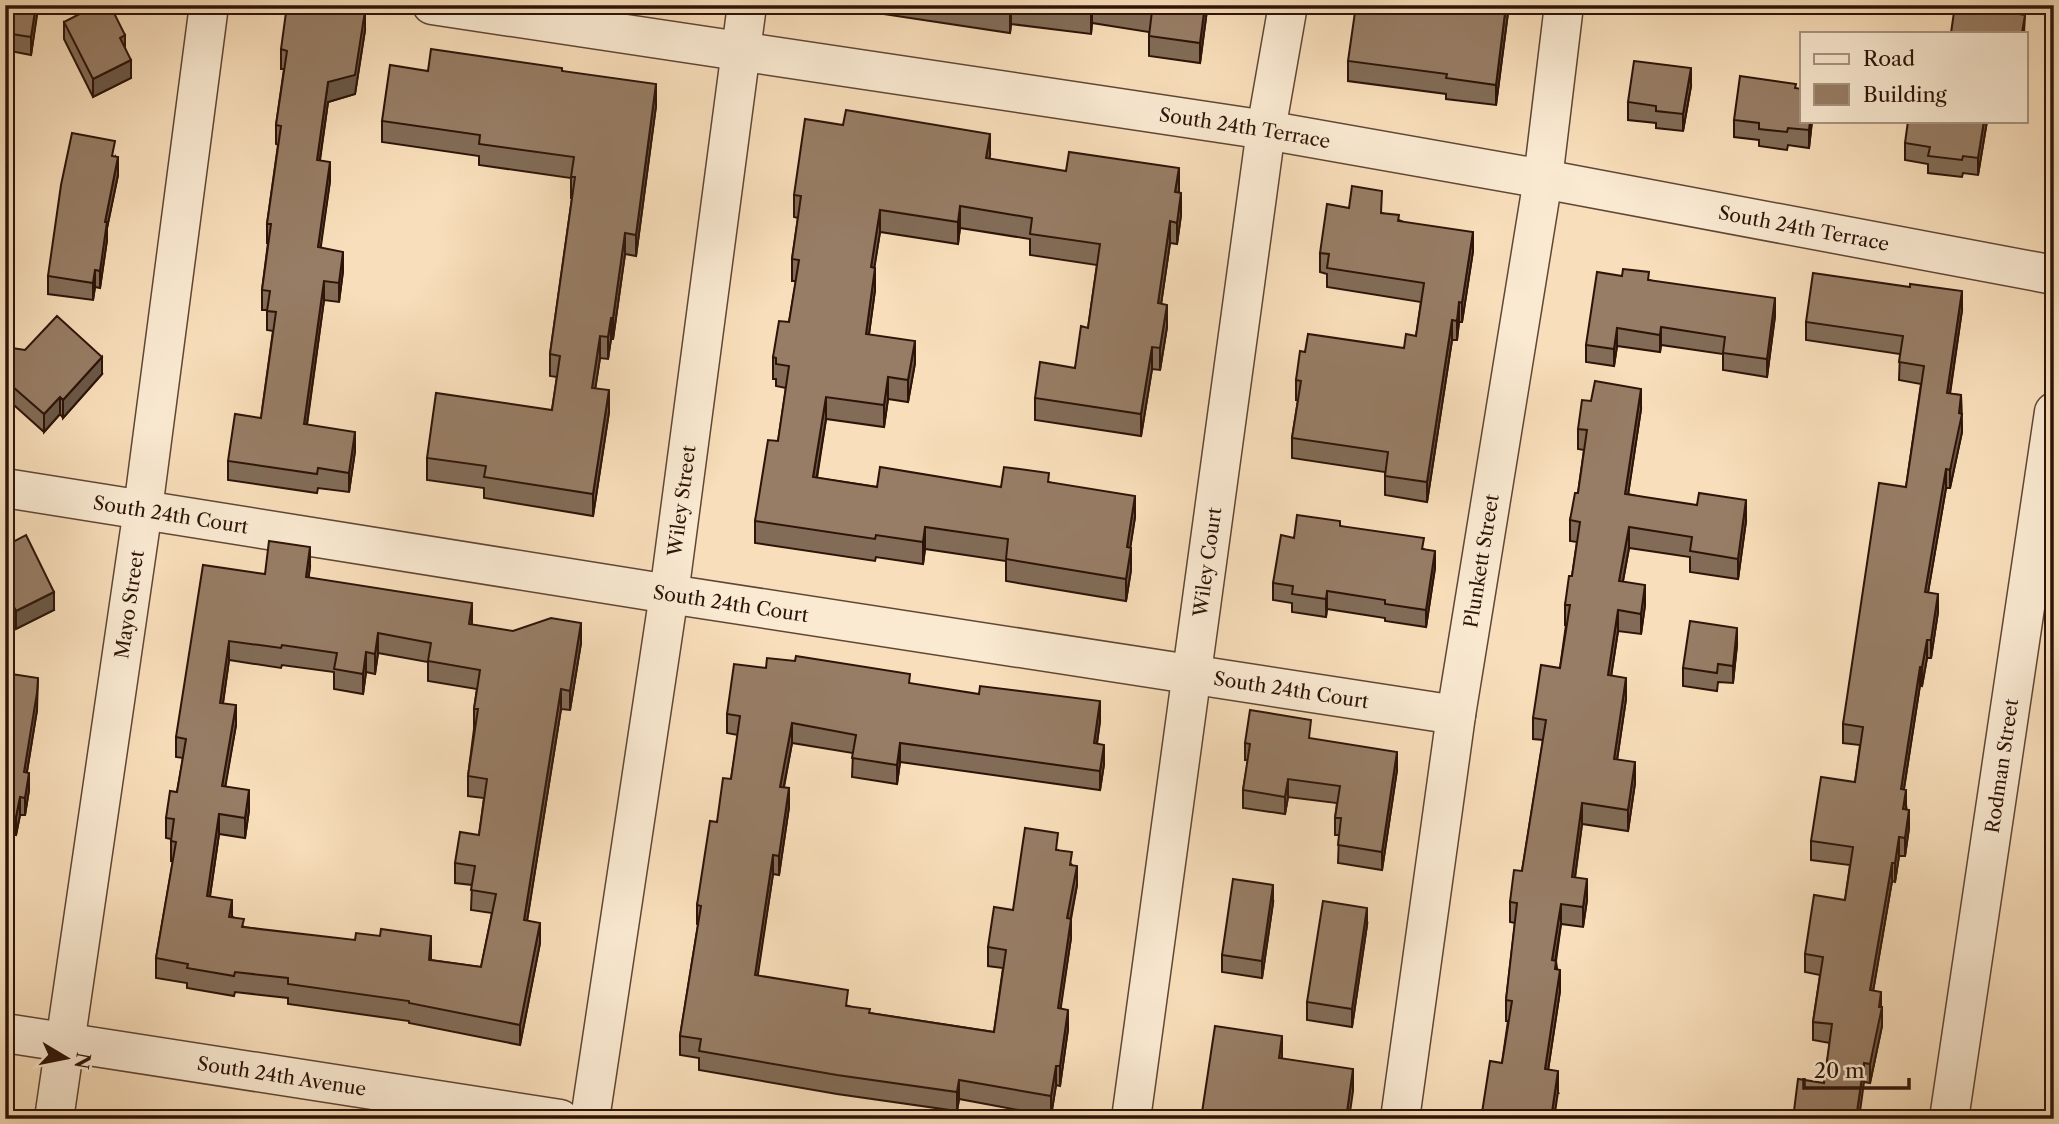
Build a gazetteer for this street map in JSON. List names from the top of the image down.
{
  "streets": {
    "street": [
      "South 24th Terrace",
      "Wiley Street",
      "South 24th Court",
      "Wiley Court",
      "Plunkett Street",
      "Mayo Street",
      "Rodman Street",
      "South 24th Avenue"
    ]
  },
  "crossings": [
    ["South 24th Terrace", "Wiley Street"],
    ["South 24th Terrace", "Wiley Court"],
    ["South 24th Terrace", "Plunkett Street"],
    ["Wiley Street", "South 24th Court"],
    ["South 24th Court", "Wiley Court"],
    ["South 24th Court", "Plunkett Street"],
    ["South 24th Court", "Mayo Street"],
    ["Mayo Street", "South 24th Avenue"]
  ],
  "legend": ["Road", "Building"],
  "scale_bar": "20 m",
  "north": "right"
}
